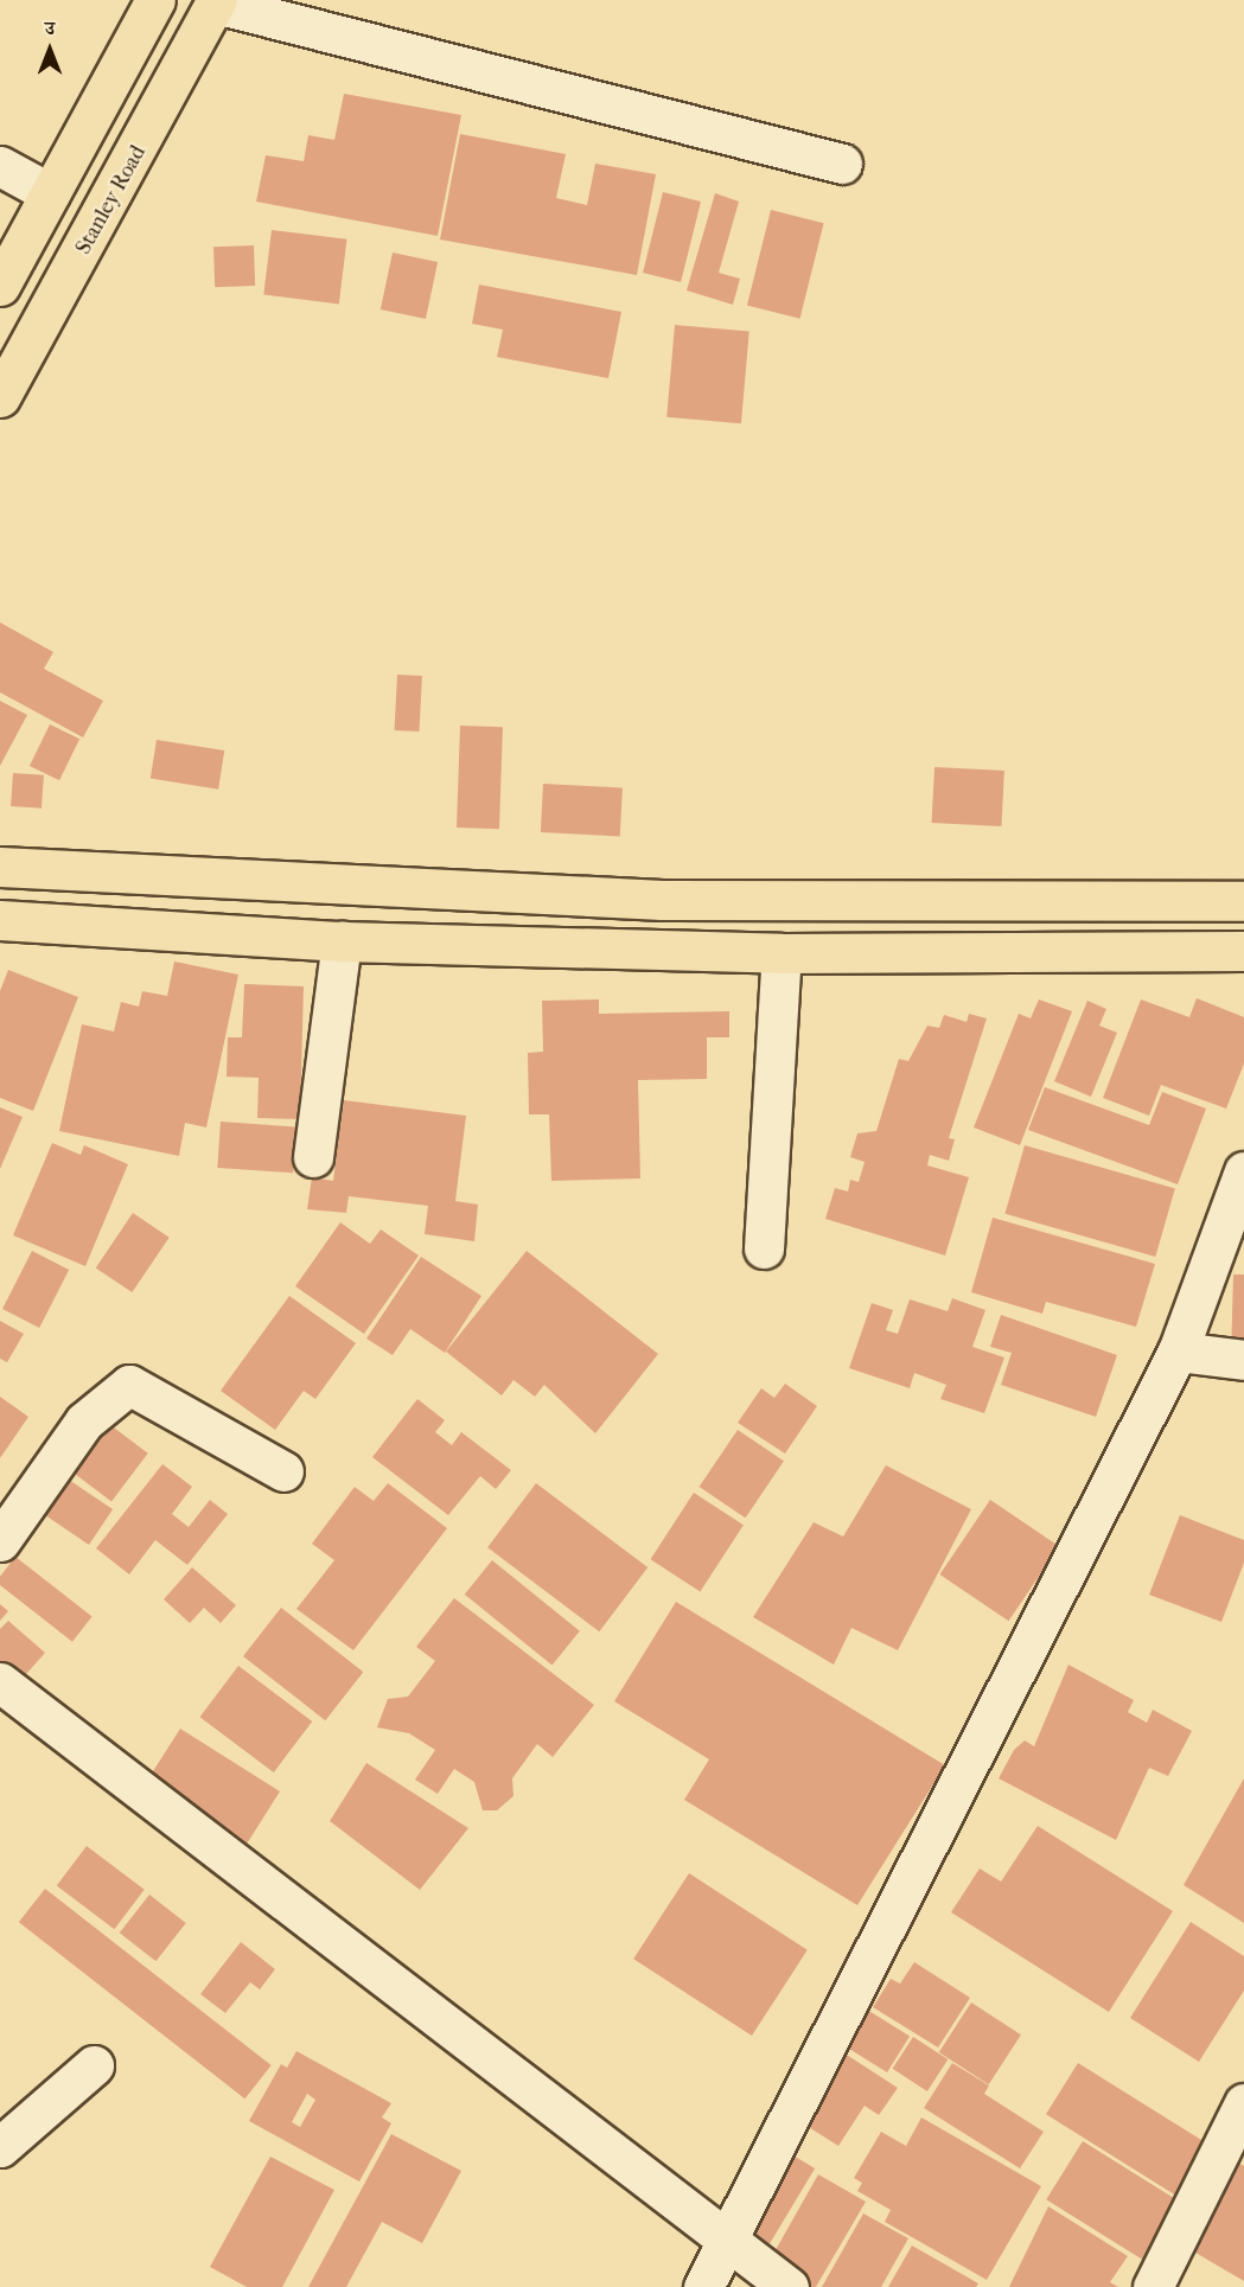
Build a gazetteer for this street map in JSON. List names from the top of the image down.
{
  "streets": {
    "main road": ["Stanley Road"]
  },
  "north": "top"
}
